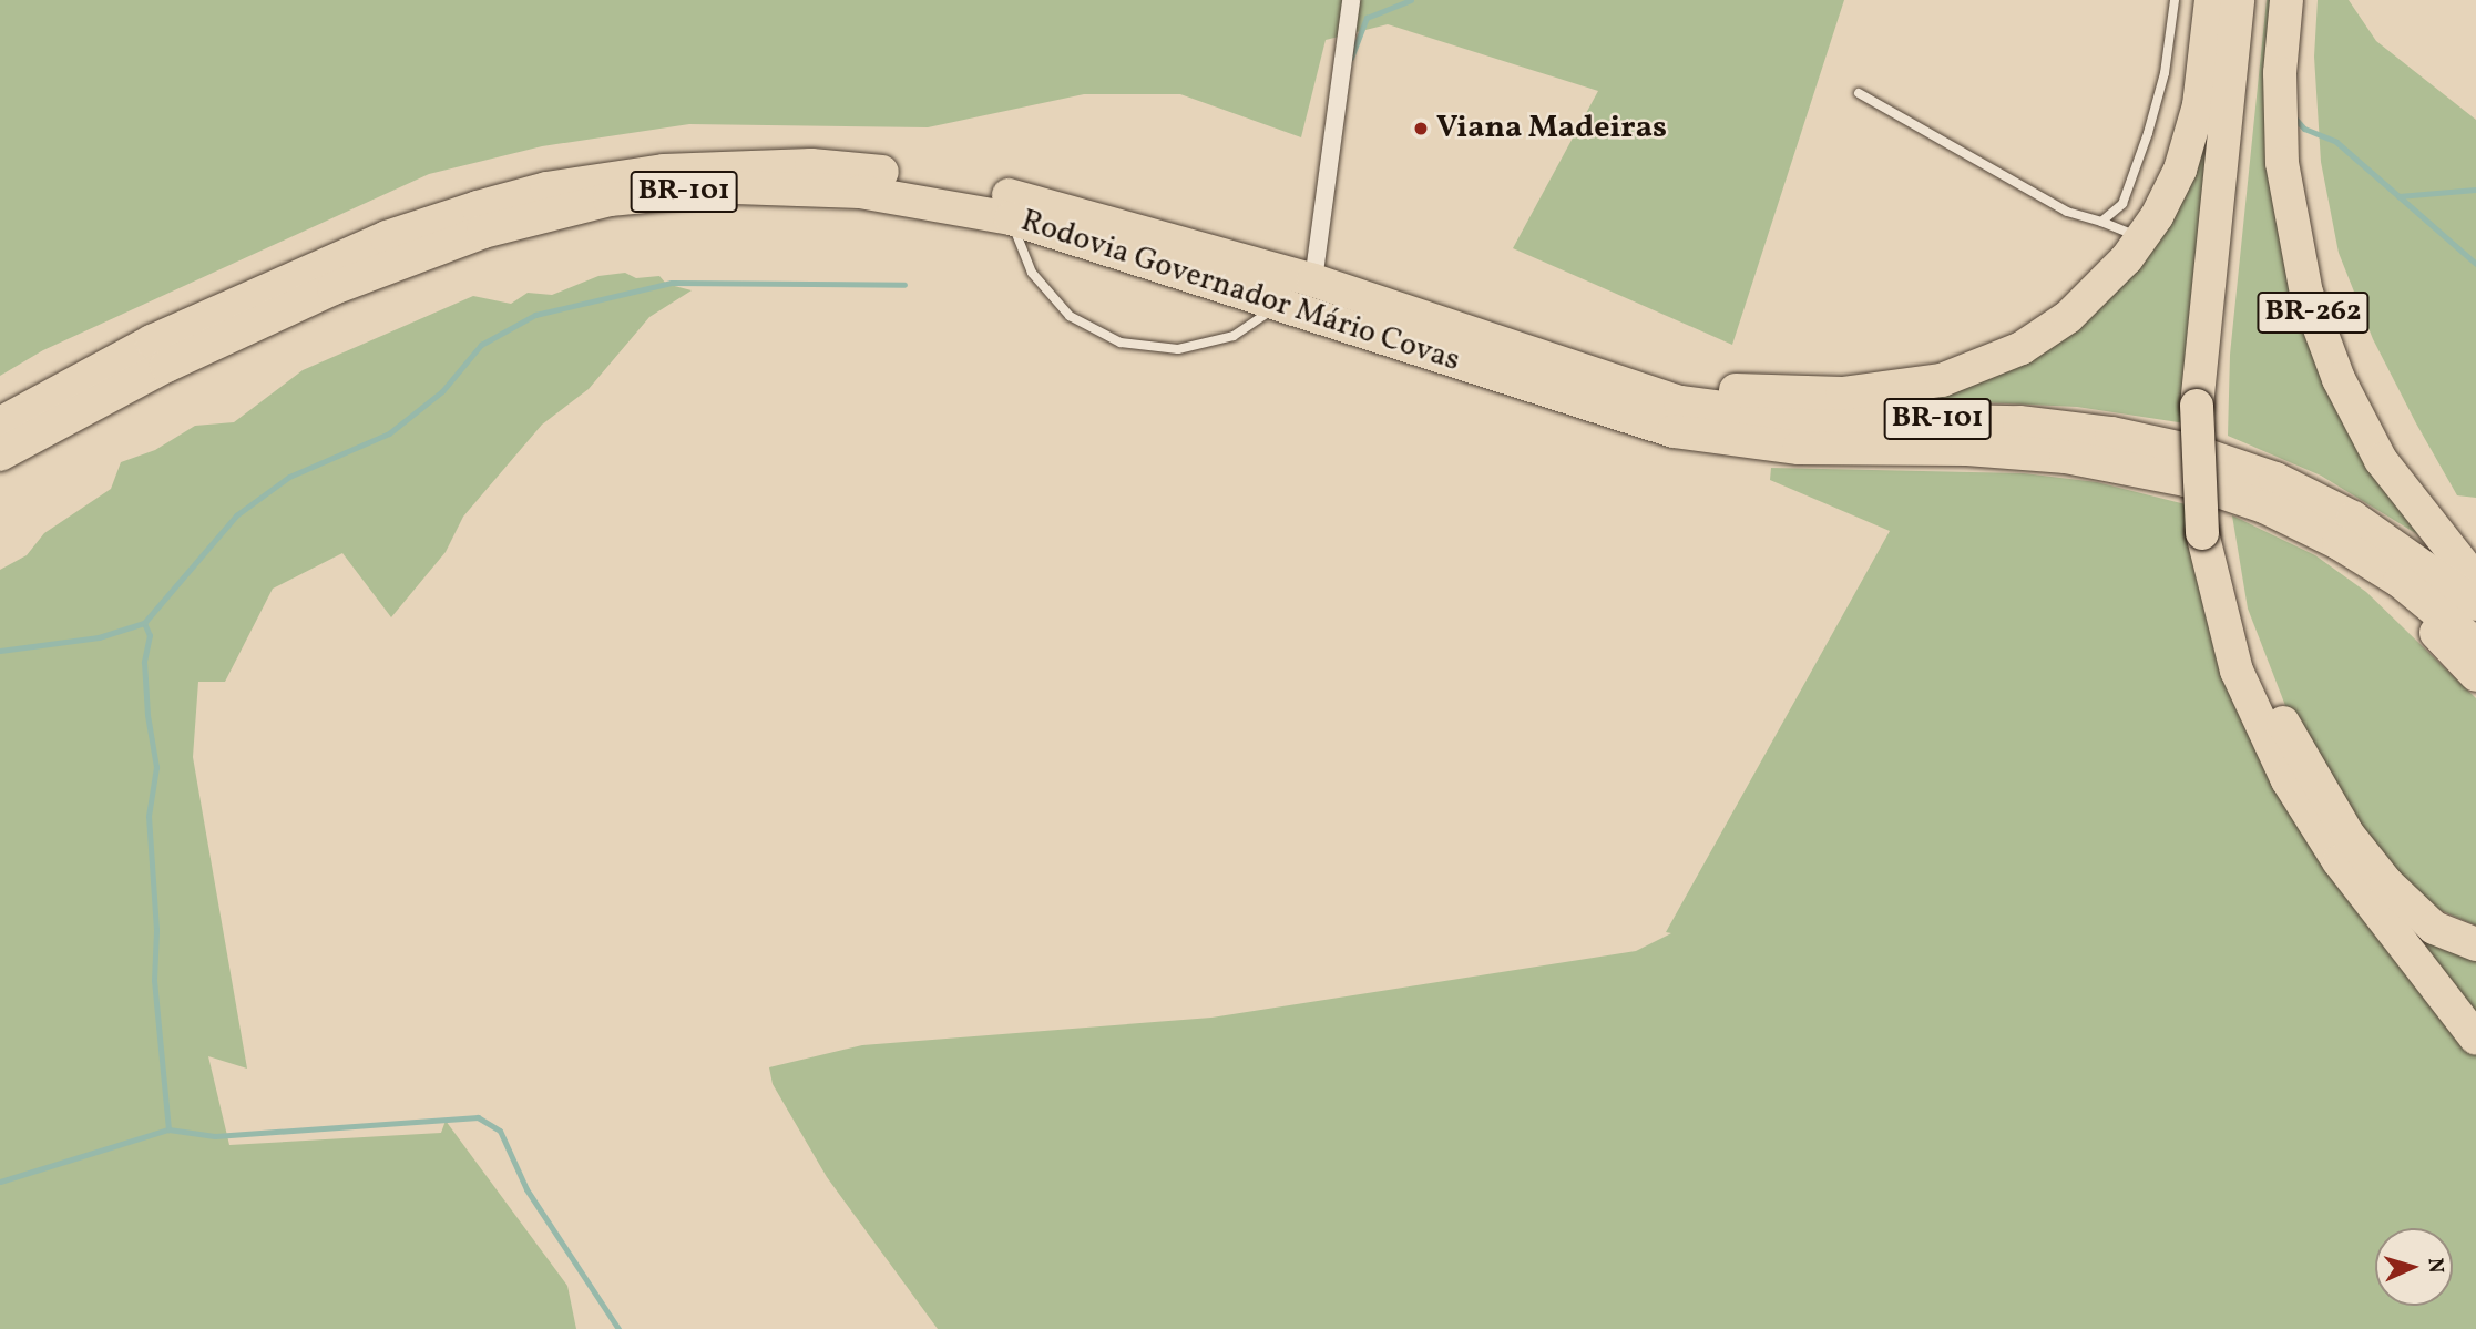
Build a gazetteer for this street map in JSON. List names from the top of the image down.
{
  "streets": {
    "highway": ["BR-101", "Rodovia Governador Mário Covas", "BR-262"]
  },
  "places": ["Viana Madeiras"],
  "north": "right"
}
